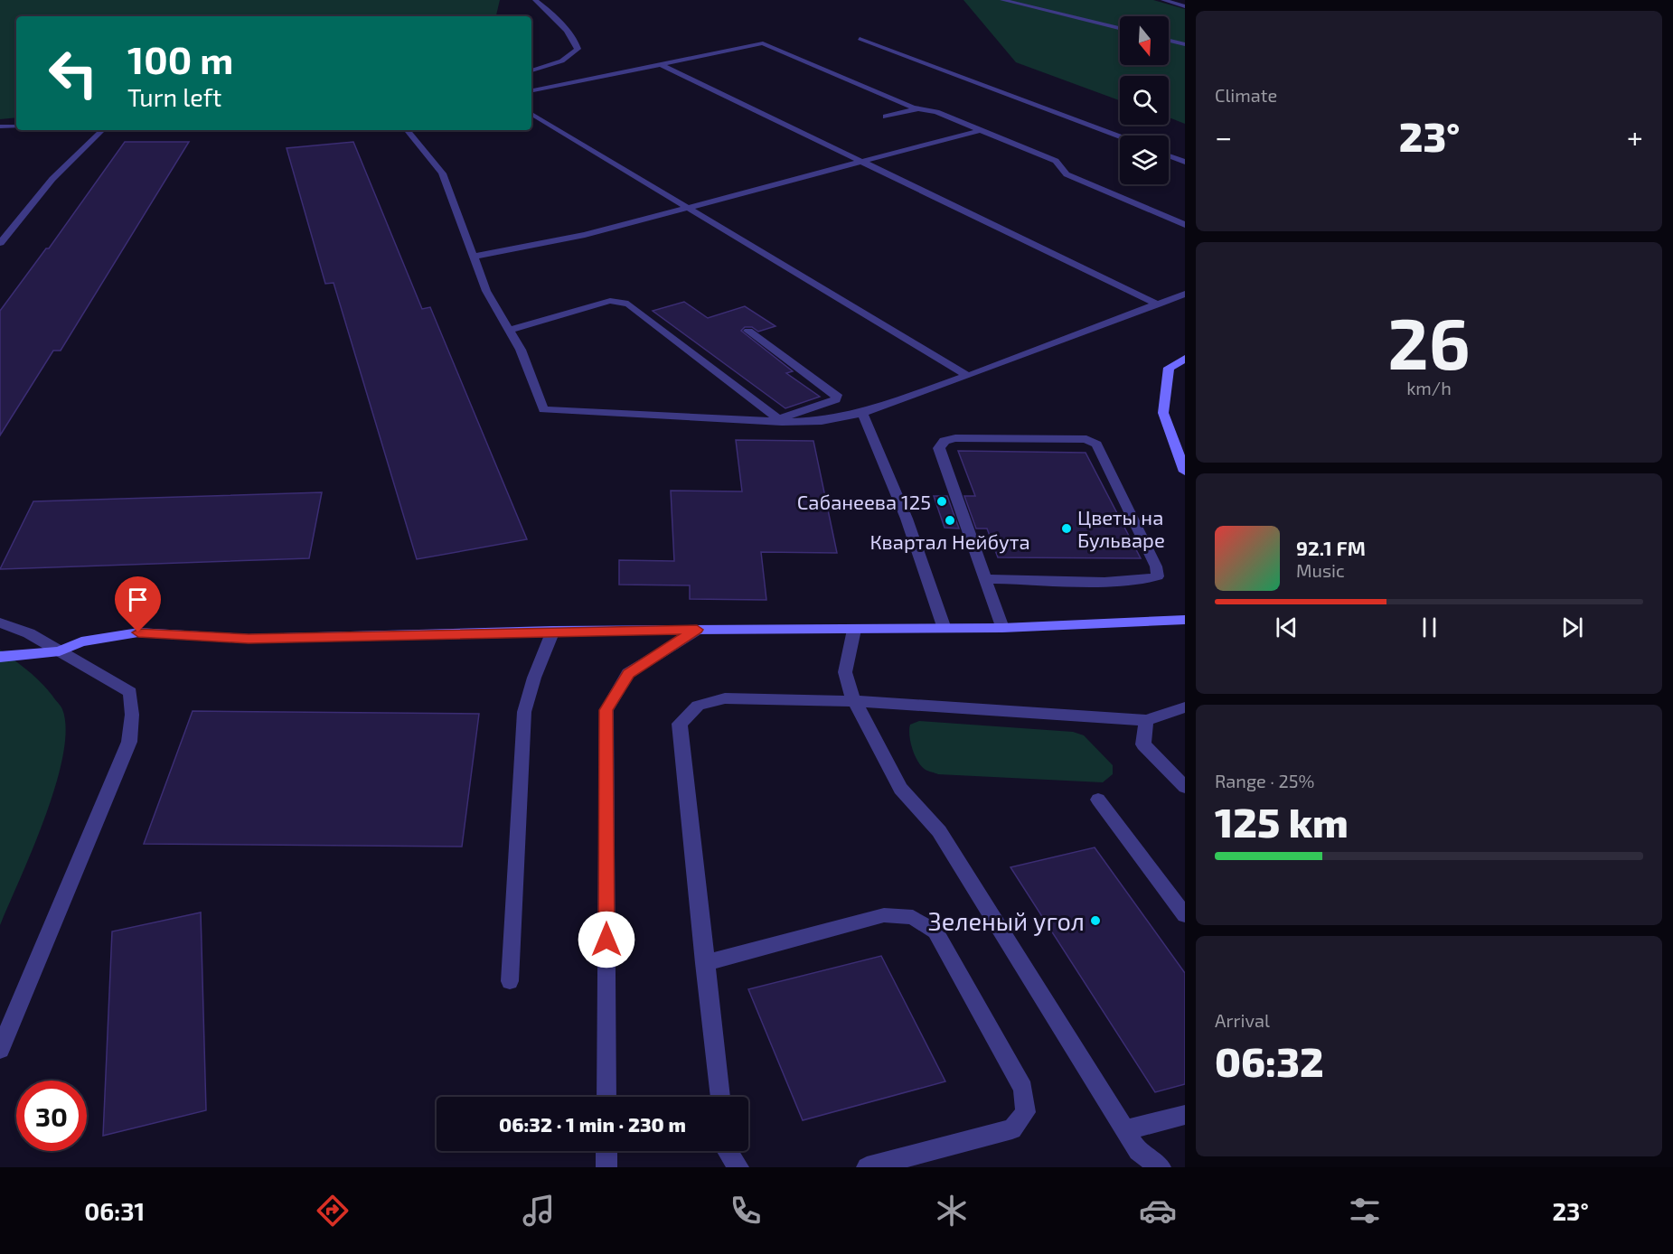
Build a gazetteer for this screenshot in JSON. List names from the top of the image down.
{
  "places": [
    "Сабанеева 125",
    "Квартал Нейбута",
    "Цветы на Бульваре",
    "Зеленый угол"
  ],
  "north": "bottom",
  "page": {
    "tile": [
      "Climate",
      ["26", "km/h"],
      ["Range · 25%", "125 km"],
      ["Arrival", "06:32"]
    ],
    "turn": ["100 m", "Turn left"],
    "heat": ["−", "23°", "+"],
    "song": ["92.1 FM", "Music"],
    "limit": "30",
    "trip": "06:32 · 1 min · 230 m",
    "tabs": ["06:31", "23°"]
  }
}
